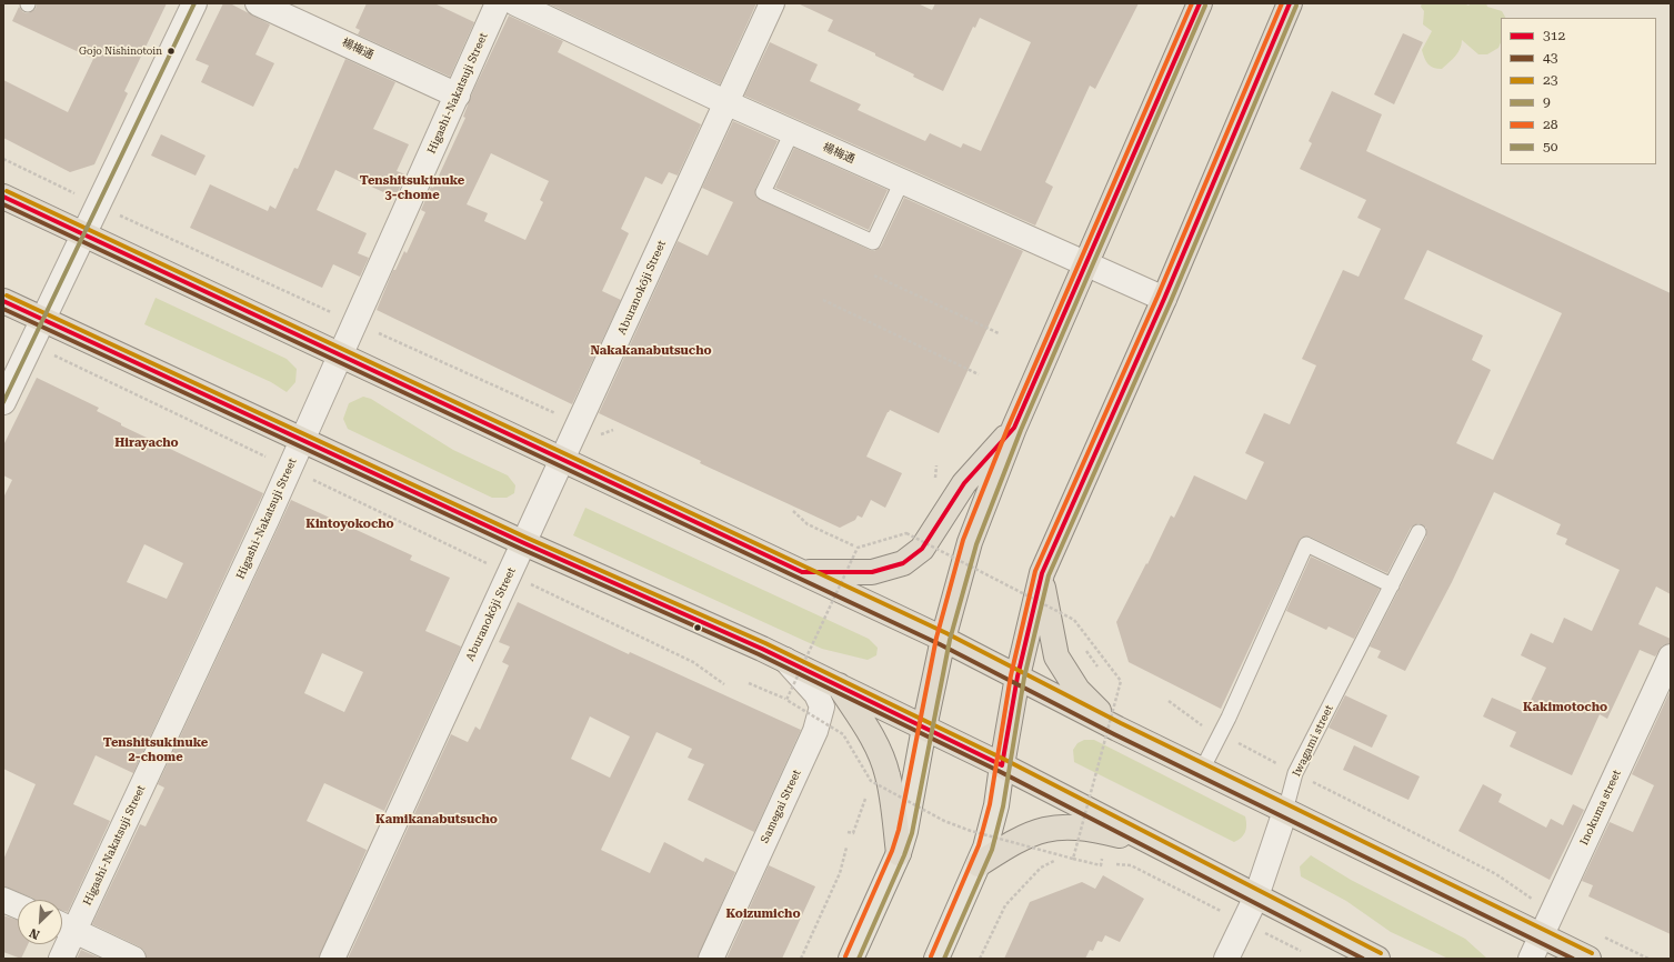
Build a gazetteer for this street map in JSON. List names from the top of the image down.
{
  "streets": {
    "street": [
      "楊梅通",
      "Higashi-Nakatsuji Street",
      "Aburanokōji Street",
      "Iwagami street",
      "Samegai Street",
      "Inokuma street"
    ]
  },
  "crossings": [
    ["楊梅通", "Higashi-Nakatsuji Street"],
    ["楊梅通", "Aburanokōji Street"]
  ],
  "districts": [
    "Tenshitsukinuke 3-chome",
    "Nakakanabutsucho",
    "Hirayacho",
    "Kintoyokocho",
    "Kakimotocho",
    "Tenshitsukinuke 2-chome",
    "Kamikanabutsucho",
    "Koizumicho"
  ],
  "places": ["Gojo Nishinotoin"],
  "lines": [
    "transit line 312",
    "transit line 28",
    "transit line 50",
    "transit line 9",
    "transit line 23",
    "transit line 43"
  ],
  "legend": [
    "312",
    "43",
    "23",
    "9",
    "28",
    "50"
  ],
  "north": "bottom left"
}
